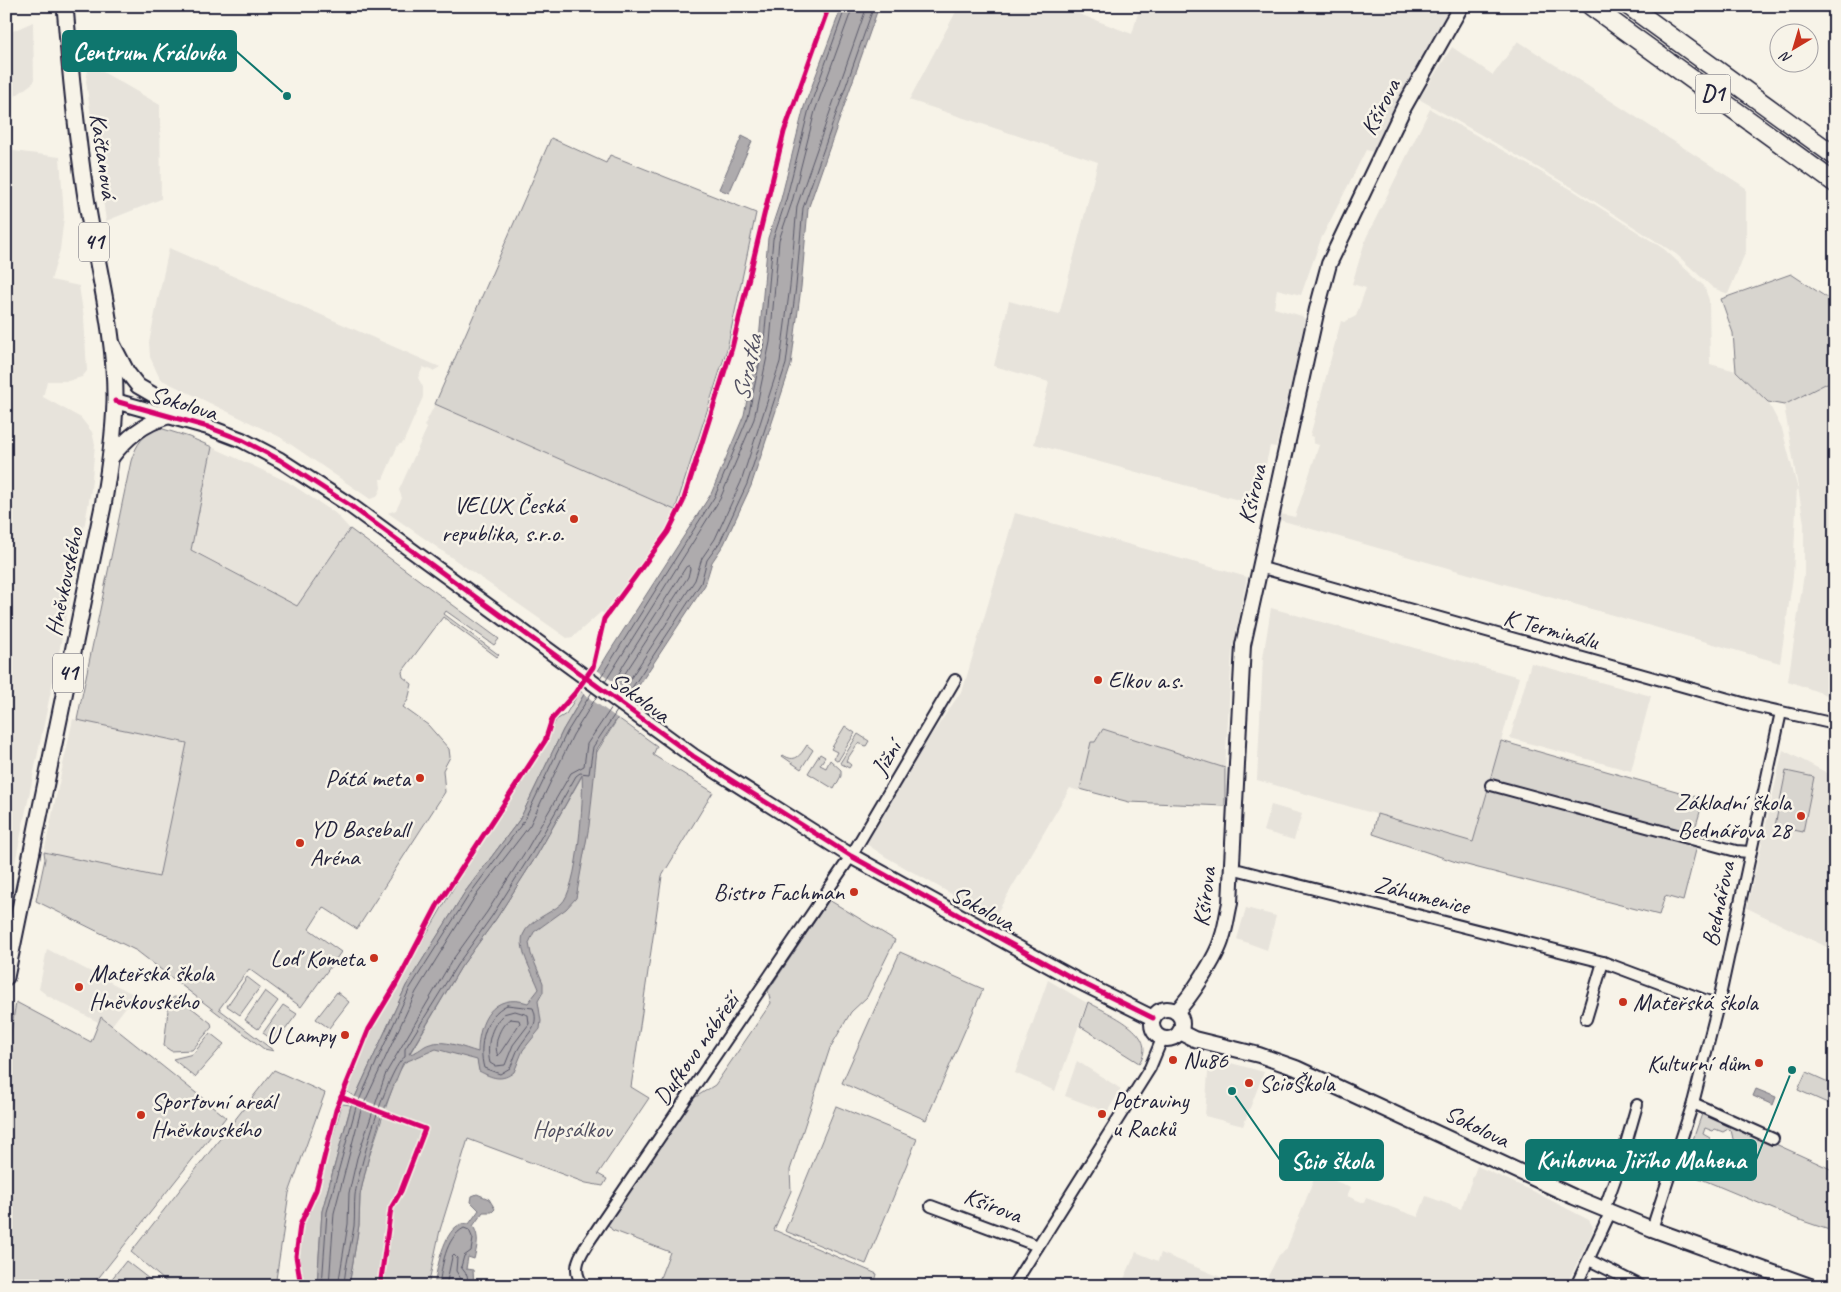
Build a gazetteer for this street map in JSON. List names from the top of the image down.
{
  "streets": {
    "highway": ["D1"],
    "main road": ["Kaštanová", "41", "Hněvkovského"],
    "street": [
      "Kšírova",
      "Sokolova",
      "K Terminálu",
      "Jižní",
      "Záhumenice",
      "Bednářova",
      "Dufkovo nábřeží"
    ]
  },
  "crossings": [
    ["Kšírova", "Sokolova"],
    ["Kšírova", "K Terminálu"],
    ["Kšírova", "Záhumenice"],
    ["Kaštanová", "Sokolova"],
    ["Kaštanová", "Hněvkovského"],
    ["Sokolova", "Hněvkovského"],
    ["Sokolova", "Jižní"],
    ["Sokolova", "Bednářova"],
    ["Sokolova", "Dufkovo nábřeží"],
    ["K Terminálu", "Bednářova"],
    ["Jižní", "Dufkovo nábřeží"],
    ["Záhumenice", "Bednářova"]
  ],
  "water": ["Svratka"],
  "parks": ["Hopsálkov"],
  "places": [
    "Centrum Královka",
    "VELUX Česká republika, s.r.o.",
    "Elkov a.s.",
    "Pátá meta",
    "Základní škola Bednářova 28",
    "YD Baseball Aréna",
    "Bistro Fachman",
    "Loď Kometa",
    "Mateřská škola Hněvkovského",
    "Mateřská škola",
    "U Lampy",
    "Nu86",
    "Kulturní dům",
    "Knihovna Jiřího Mahena",
    "ScioŠkola",
    "Scio škola",
    "Potraviny u Racků",
    "Sportovní areál Hněvkovského"
  ],
  "north": "bottom left"
}
